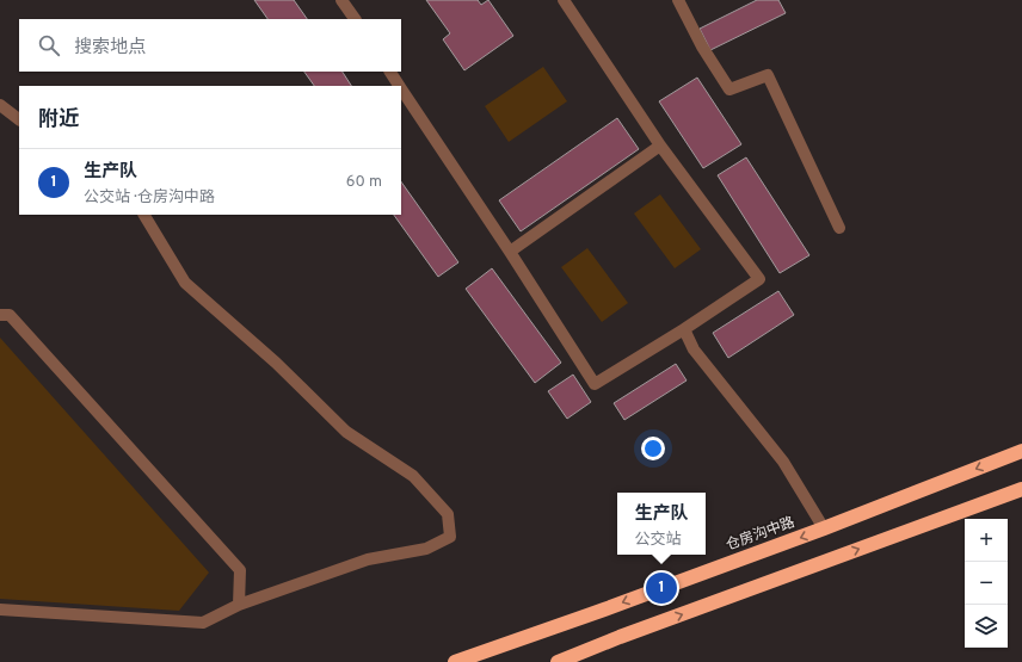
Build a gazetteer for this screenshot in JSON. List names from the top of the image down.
{
  "streets": {
    "highway": ["仓房沟中路"]
  },
  "page": {
    "search": "搜索地点",
    "heading": "附近",
    "list": [
      {
        "mark": "1",
        "name": "生产队",
        "note": "公交站 · 仓房沟中路",
        "value": "60 m"
      }
    ],
    "popup": ["生产队", "公交站"],
    "map_buttons": ["+", "−"],
    "pins": "1"
  }
}
